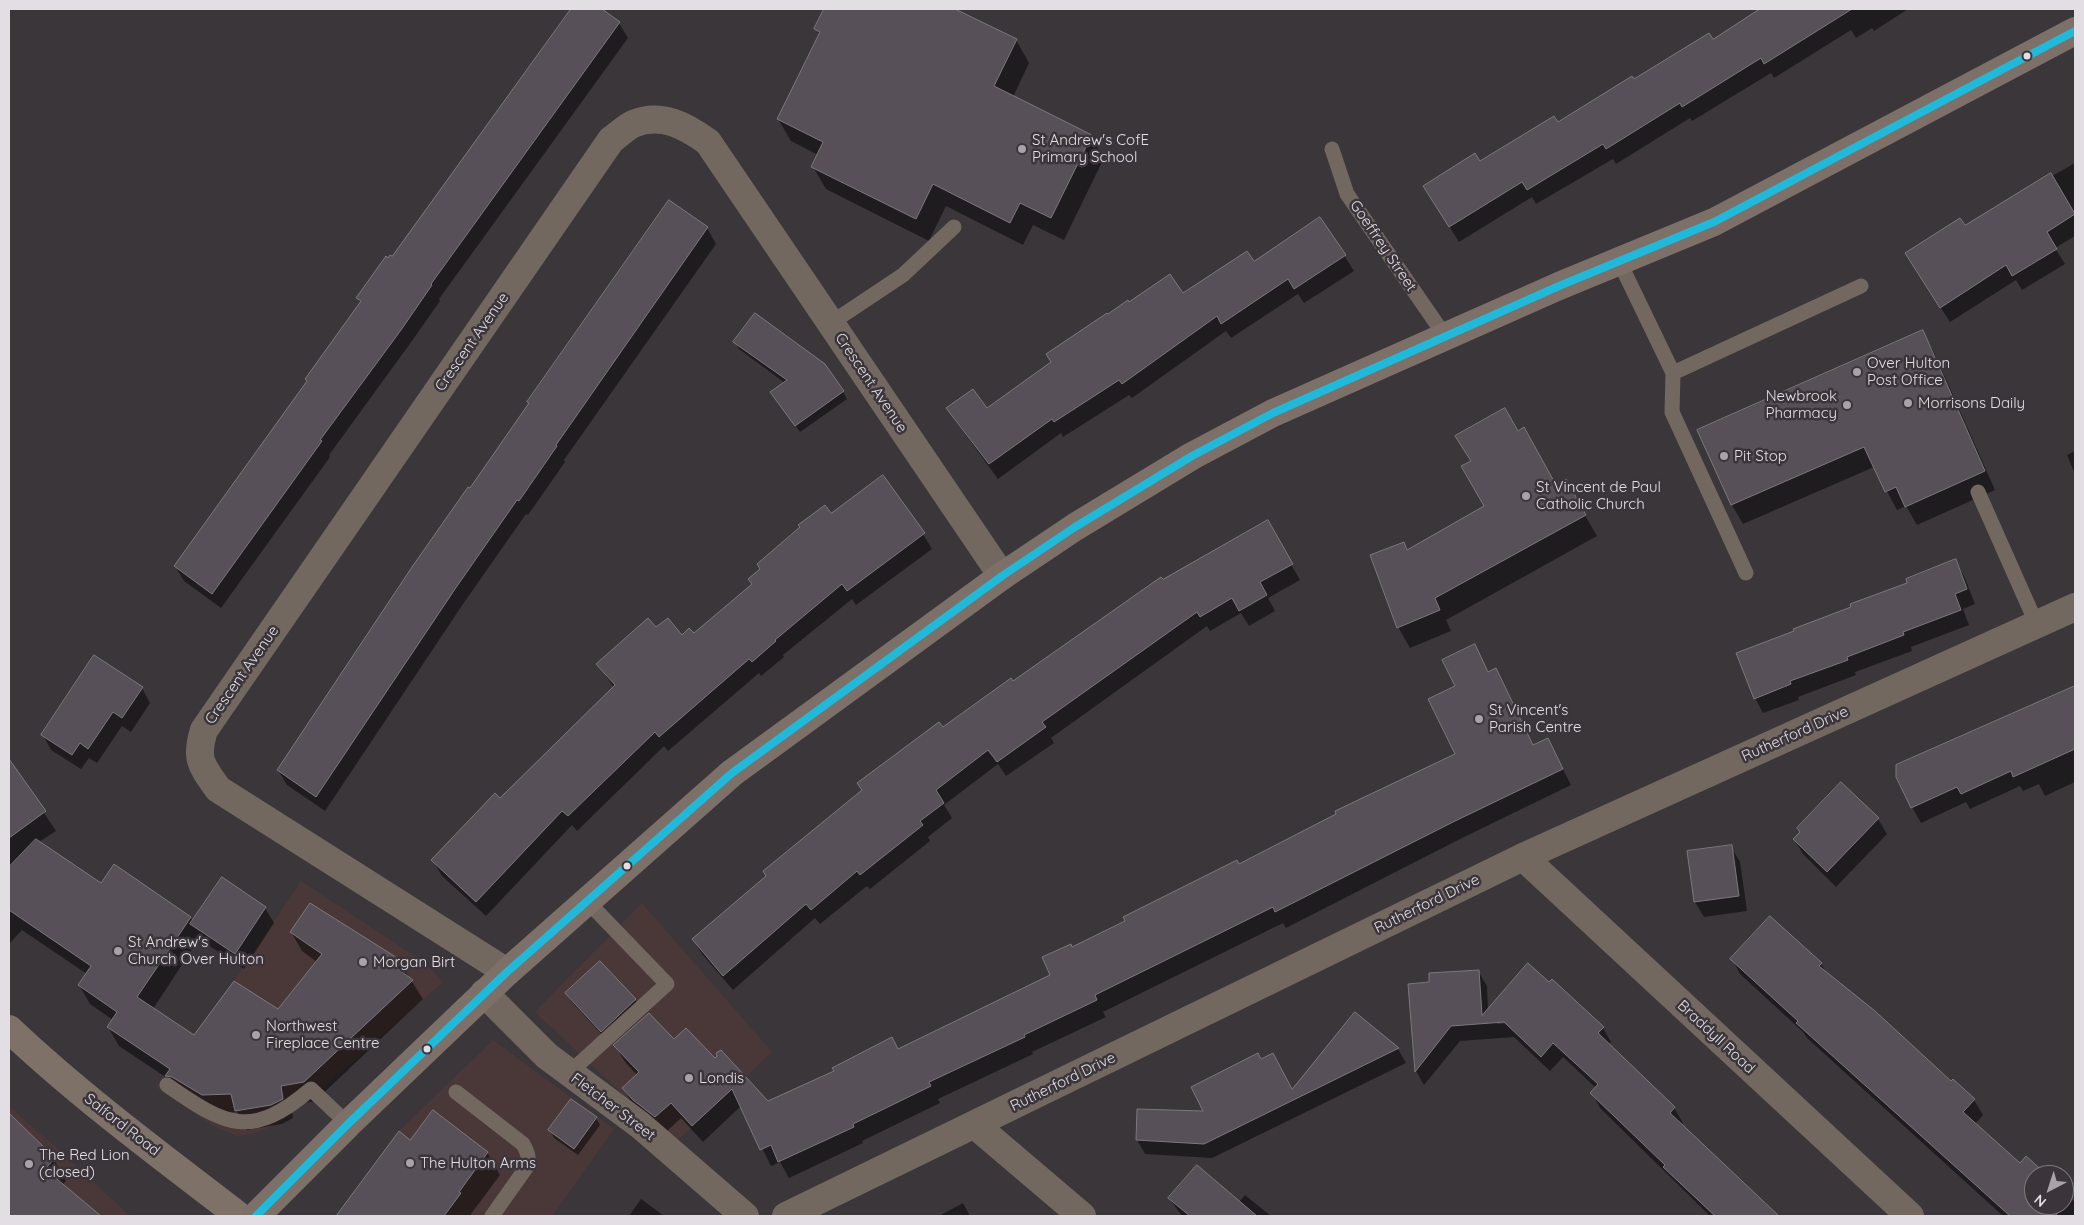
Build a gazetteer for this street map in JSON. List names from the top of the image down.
{
  "streets": {
    "main road": ["Salford Road"],
    "street": [
      "Crescent Avenue",
      "Rutherford Drive",
      "Braddyll Road",
      "Fletcher Street"
    ],
    "lane": ["Goeffrey Street"]
  },
  "crossings": [
    ["Rutherford Drive", "Braddyll Road"]
  ],
  "places": [
    "St Andrew's CofE Primary School",
    "Over Hulton Post Office",
    "Morrisons Daily",
    "Newbrook Pharmacy",
    "Pit Stop",
    "St Vincent de Paul Catholic Church",
    "St Vincent's Parish Centre",
    "St Andrew's Church Over Hulton",
    "Morgan Birt",
    "Northwest Fireplace Centre",
    "Londis",
    "The Hulton Arms",
    "The Red Lion (closed)"
  ],
  "north": "bottom left"
}
